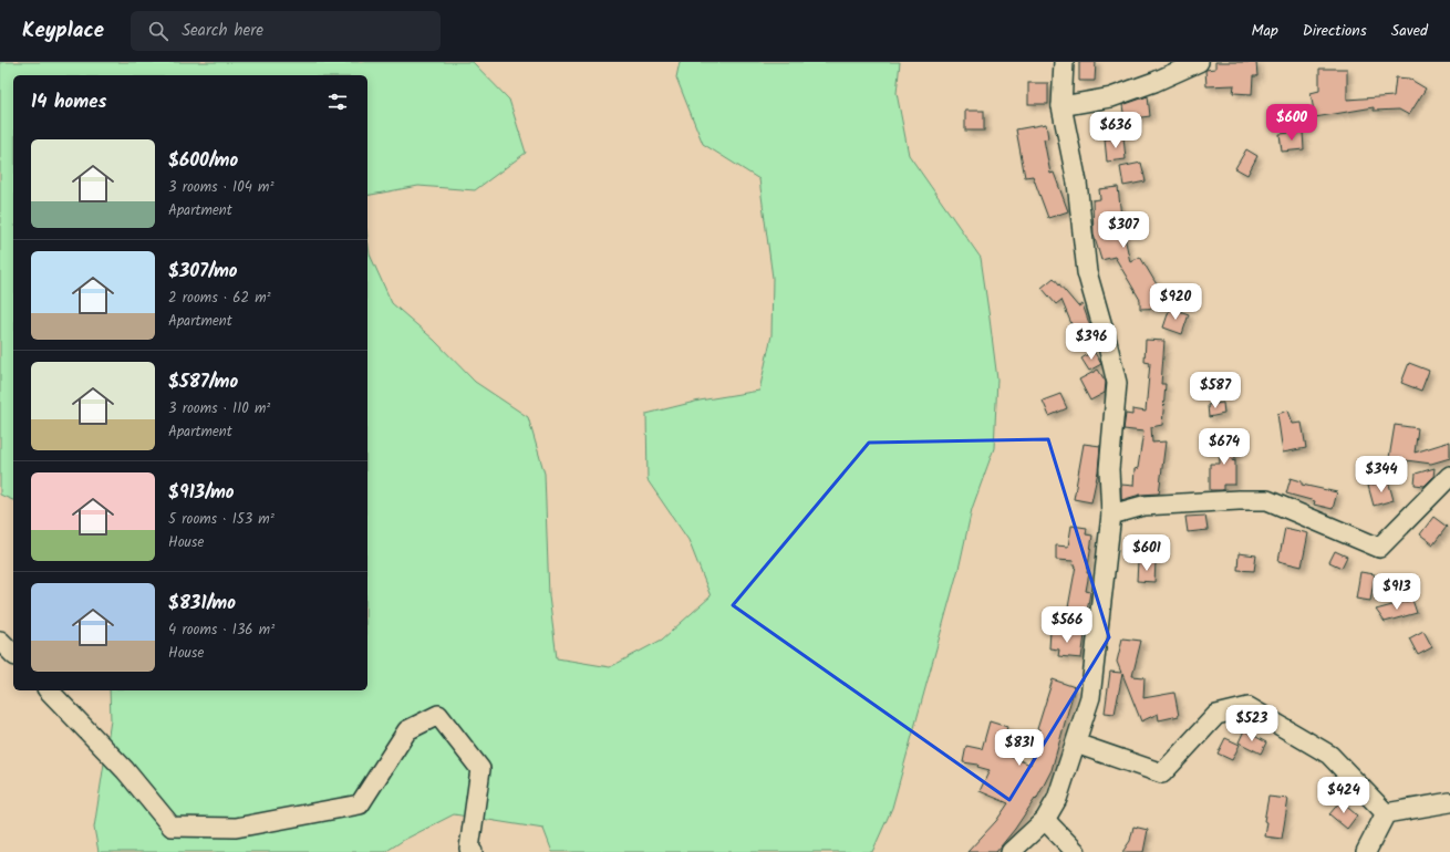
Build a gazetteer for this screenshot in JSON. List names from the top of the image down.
{
  "page": {
    "header": "Keyplace",
    "search": "Search here",
    "nav": ["Map", "Directions", "Saved"],
    "heading": "14 homes",
    "price": [
      "$600",
      "$636",
      "$307",
      "$920",
      "$396",
      "$587",
      "$674",
      "$344",
      "$601",
      "$913",
      "$566",
      "$523",
      "$831",
      "$424"
    ],
    "list": [
      {
        "name": "$600/mo",
        "note": "3 rooms · 104 m² · Apartment"
      },
      {
        "name": "$307/mo",
        "note": "2 rooms · 62 m² · Apartment"
      },
      {
        "name": "$587/mo",
        "note": "3 rooms · 110 m² · Apartment"
      },
      {
        "name": "$913/mo",
        "note": "5 rooms · 153 m² · House"
      },
      {
        "name": "$831/mo",
        "note": "4 rooms · 136 m² · House"
      }
    ]
  }
}
